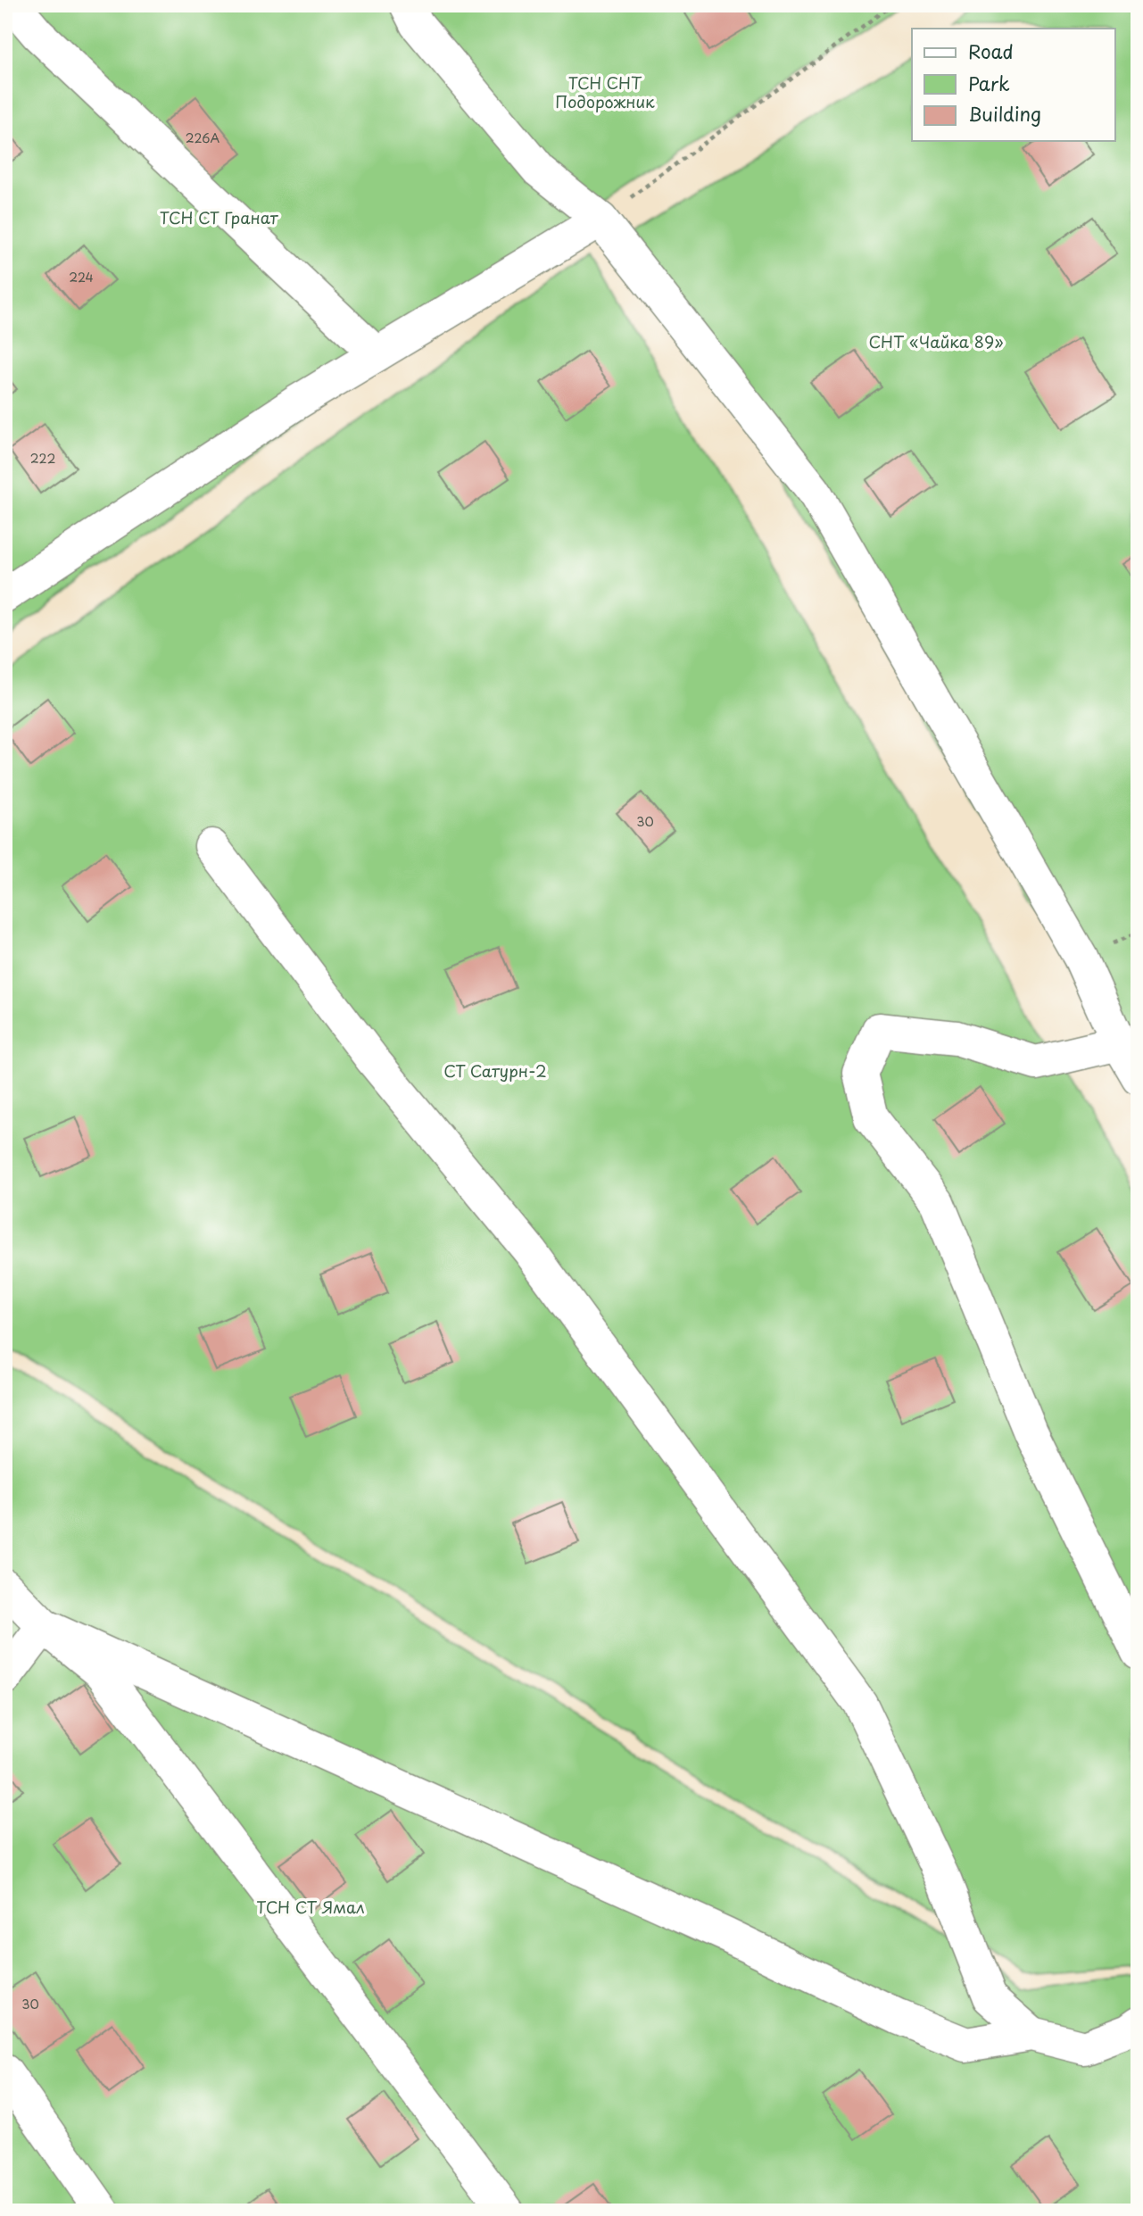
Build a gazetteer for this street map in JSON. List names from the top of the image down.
{
  "parks": [
    "ТСН СНТ Подорожник",
    "ТСН СТ Гранат",
    "СНТ «Чайка 89»",
    "СТ Сатурн-2",
    "ТСН СТ Ямал"
  ],
  "house_numbers": [
    "226А",
    "224",
    "222",
    "30",
    "30"
  ],
  "legend": ["Road", "Park", "Building"]
}
